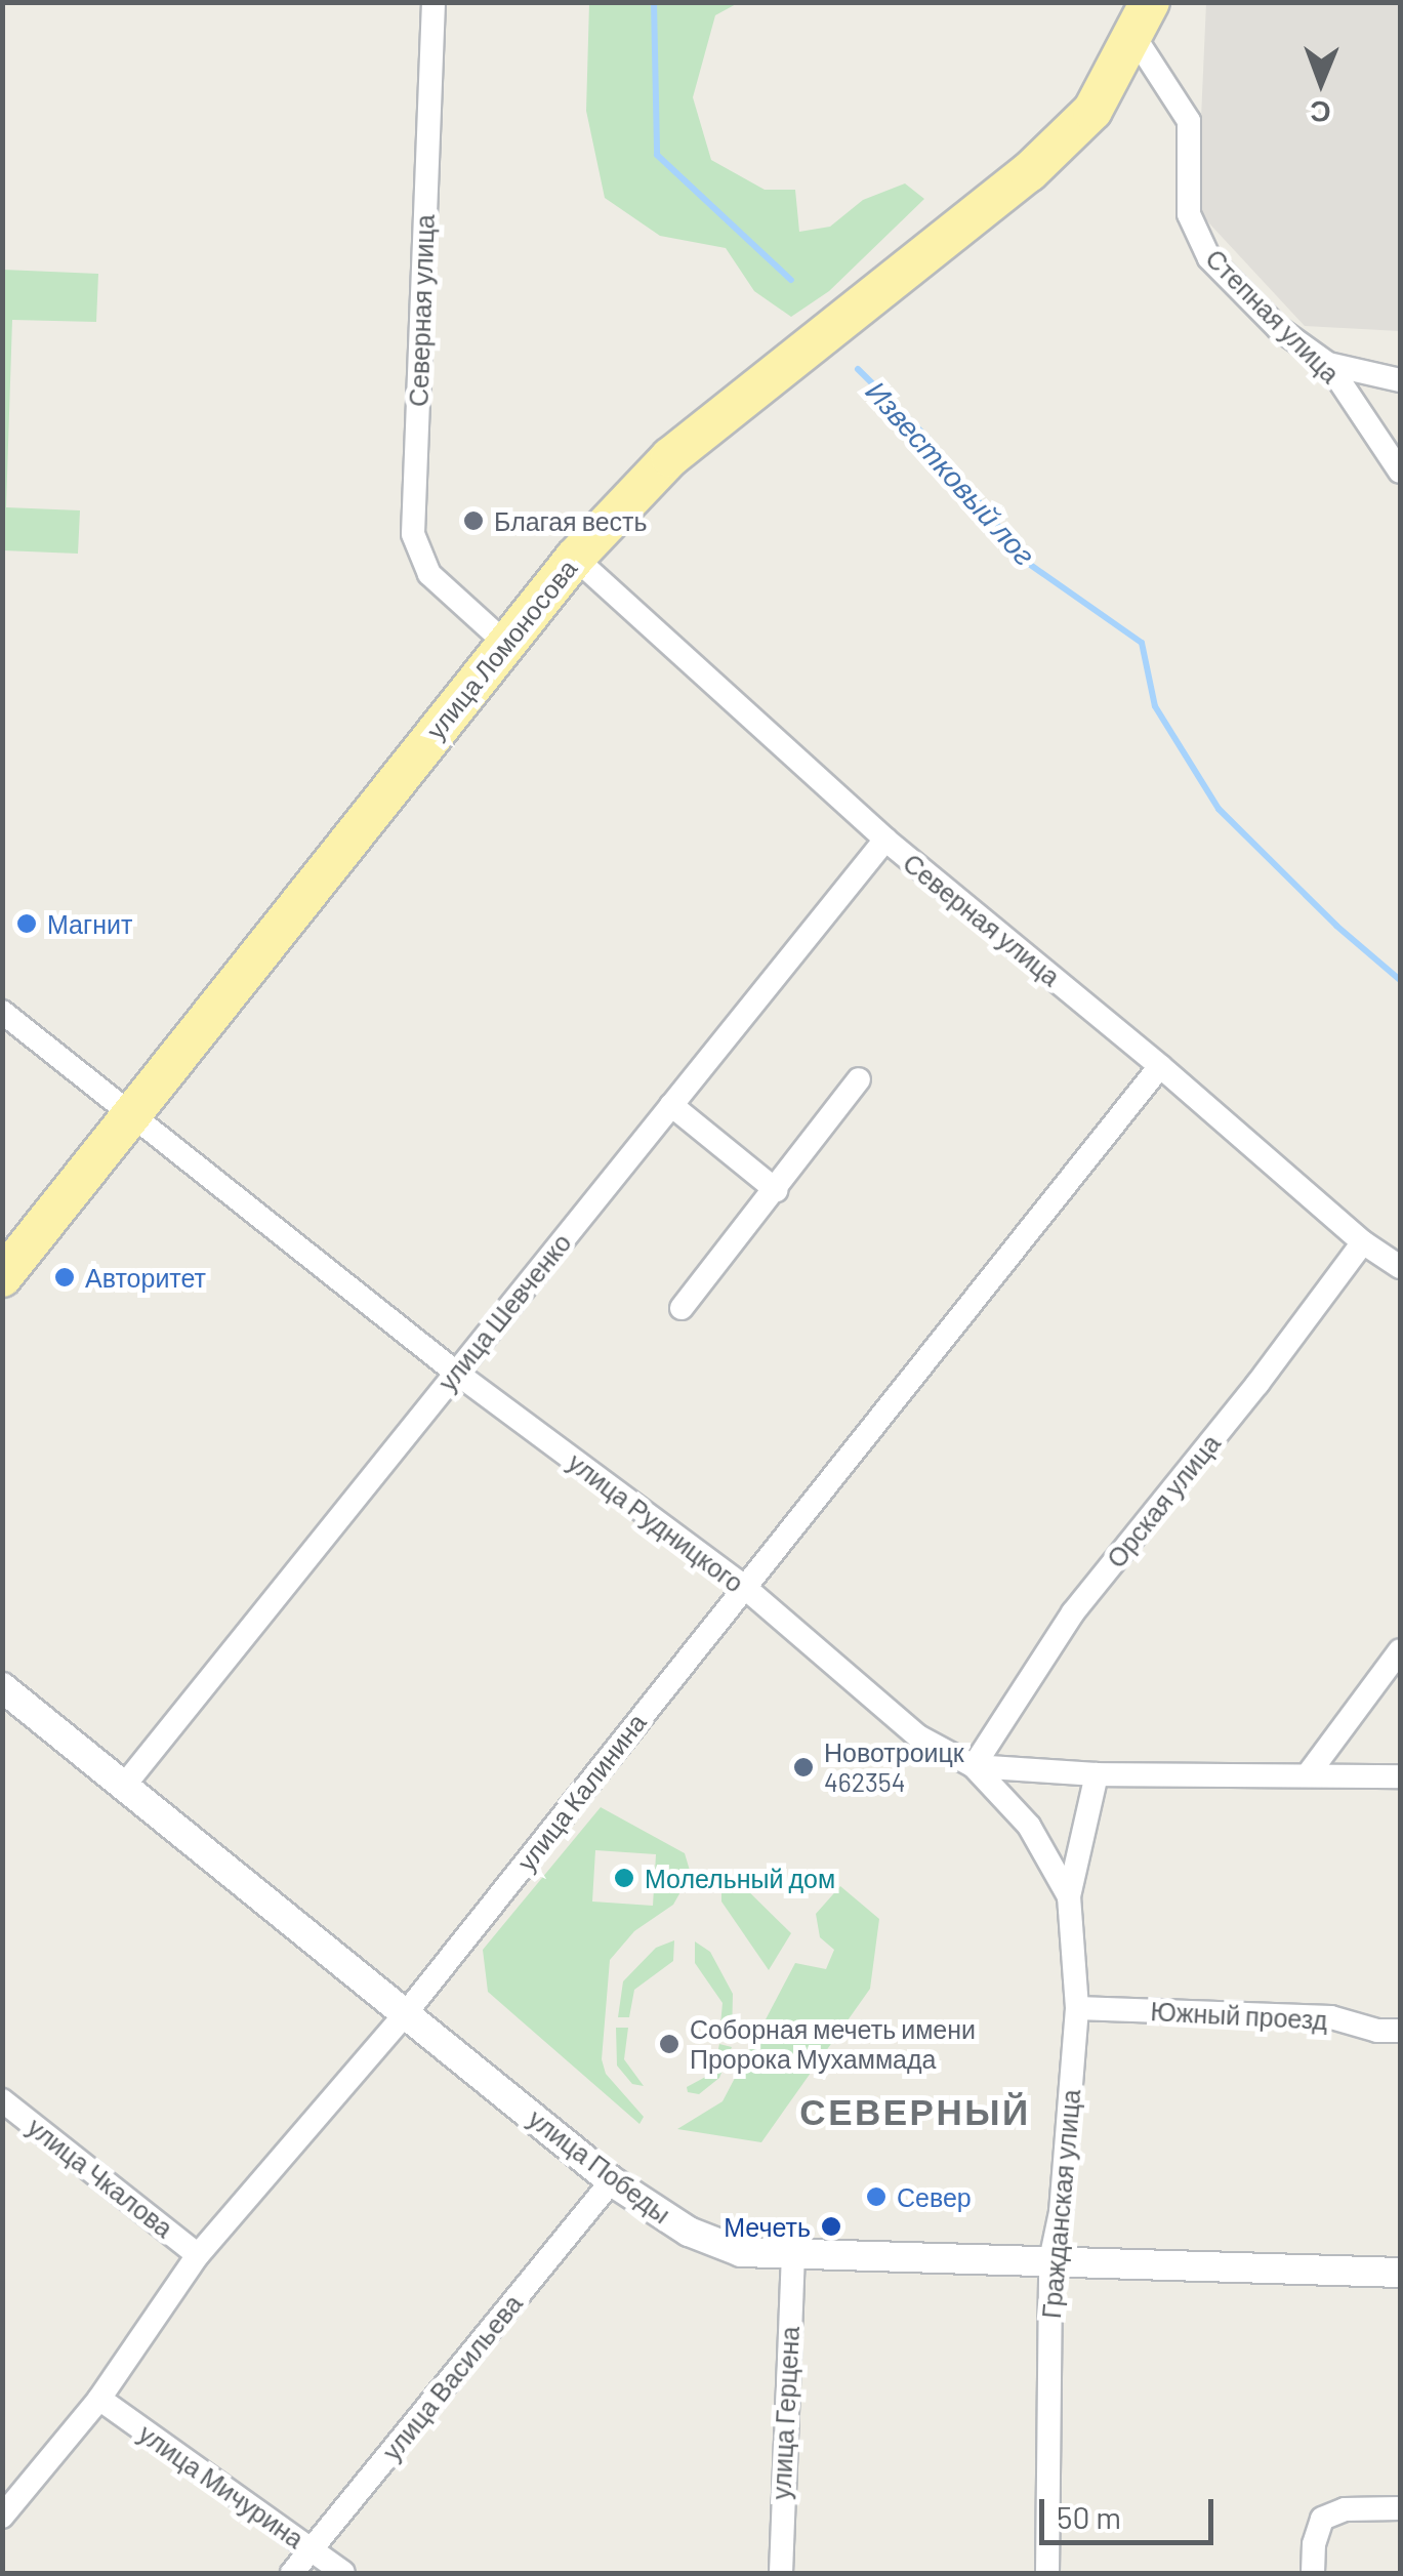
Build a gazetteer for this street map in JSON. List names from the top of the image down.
{
  "streets": {
    "main road": ["улица Ломоносова"],
    "street": [
      "Северная улица",
      "Степная улица",
      "улица Шевченко",
      "Орская улица",
      "улица Рудницкого",
      "улица Калинина",
      "Южный проезд",
      "улица Победы",
      "улица Чкалова",
      "Гражданская улица",
      "улица Васильева",
      "улица Герцена",
      "улица Мичурина"
    ]
  },
  "crossings": [
    ["Северная улица", "улица Ломоносова"],
    ["Северная улица", "улица Шевченко"],
    ["Северная улица", "Орская улица"],
    ["Северная улица", "улица Калинина"],
    ["Степная улица", "улица Ломоносова"],
    ["улица Ломоносова", "улица Рудницкого"],
    ["улица Шевченко", "улица Рудницкого"],
    ["улица Шевченко", "улица Победы"],
    ["Орская улица", "улица Рудницкого"],
    ["Орская улица", "Гражданская улица"],
    ["улица Рудницкого", "улица Калинина"],
    ["улица Рудницкого", "Гражданская улица"],
    ["улица Калинина", "улица Победы"],
    ["улица Калинина", "улица Чкалова"],
    ["улица Калинина", "улица Мичурина"],
    ["Южный проезд", "Гражданская улица"],
    ["улица Победы", "Гражданская улица"],
    ["улица Победы", "улица Васильева"],
    ["улица Победы", "улица Герцена"],
    ["улица Васильева", "улица Мичурина"]
  ],
  "districts": ["СЕВЕРНЫЙ"],
  "water": ["Известковый лог"],
  "places": [
    "Благая весть",
    "Магнит",
    "Авторитет",
    "Новотроицк 462354",
    "Молельный дом",
    "Соборная мечеть имени Пророка Мухаммада",
    "Север",
    "Мечеть"
  ],
  "scale_bar": "50 m",
  "north": "bottom"
}
